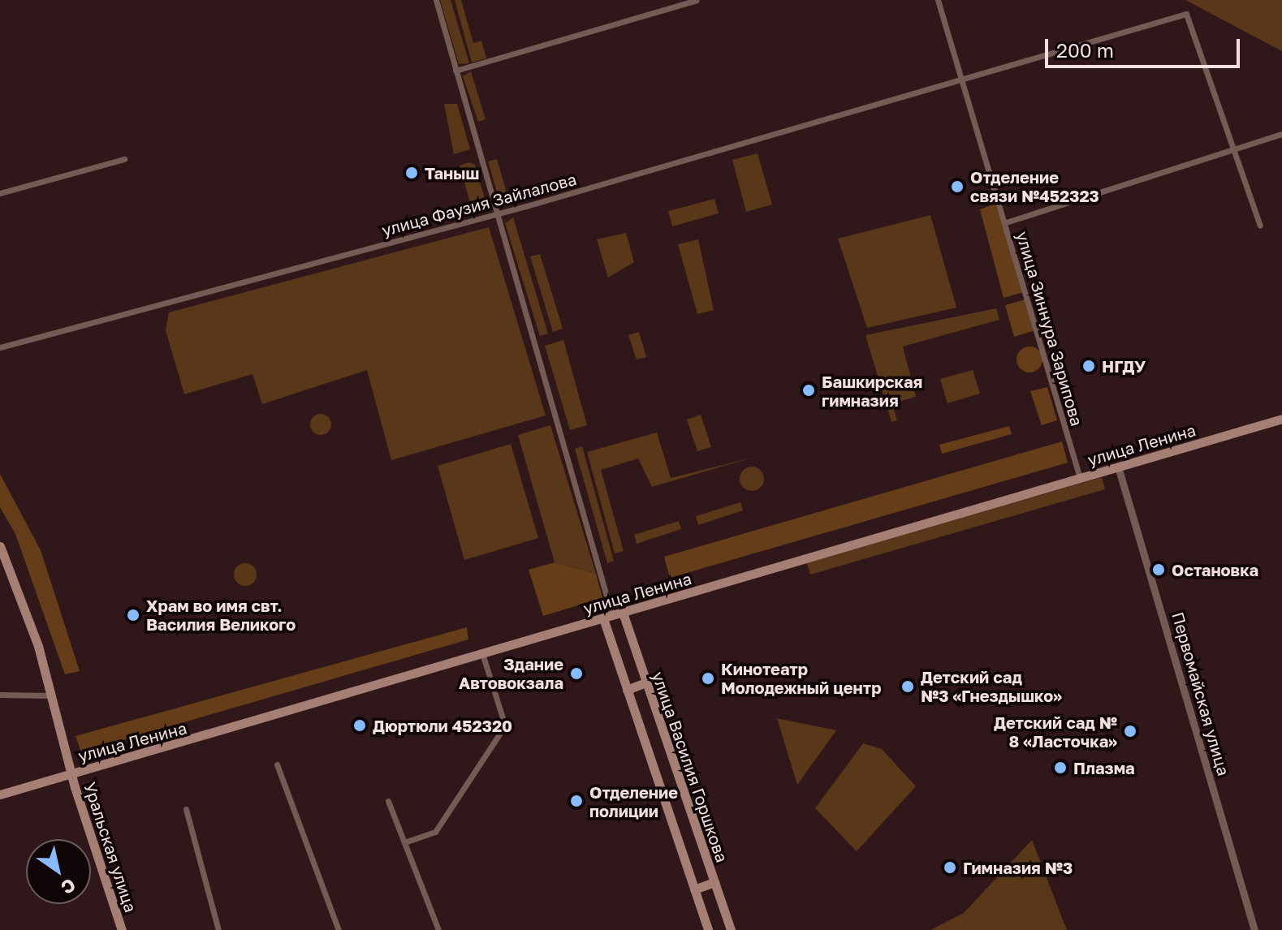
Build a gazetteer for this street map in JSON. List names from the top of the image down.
{
  "streets": {
    "main road": ["улица Ленина", "улица Василия Горшкова", "Уральская улица"],
    "street": ["улица Фаузия Зайлалова", "улица Зиннура Зарипова", "Первомайская улица"]
  },
  "crossings": [
    ["улица Фаузия Зайлалова", "улица Зиннура Зарипова"],
    ["улица Зиннура Зарипова", "улица Ленина"],
    ["улица Ленина", "Первомайская улица"],
    ["улица Ленина", "улица Василия Горшкова"],
    ["улица Ленина", "Уральская улица"]
  ],
  "places": [
    "Таныш",
    "Отделение связи №452323",
    "НГДУ",
    "Башкирская гимназия",
    "Остановка",
    "Храм во имя свт. Василия Великого",
    "Здание Автовокзала",
    "Кинотеатр Молодежный центр",
    "Детский сад №3 «Гнездышко»",
    "Дюртюли 452320",
    "Детский сад № 8 «Ласточка»",
    "Плазма",
    "Отделение полиции",
    "Гимназия №3"
  ],
  "scale_bar": "200 m",
  "north": "bottom right"
}
